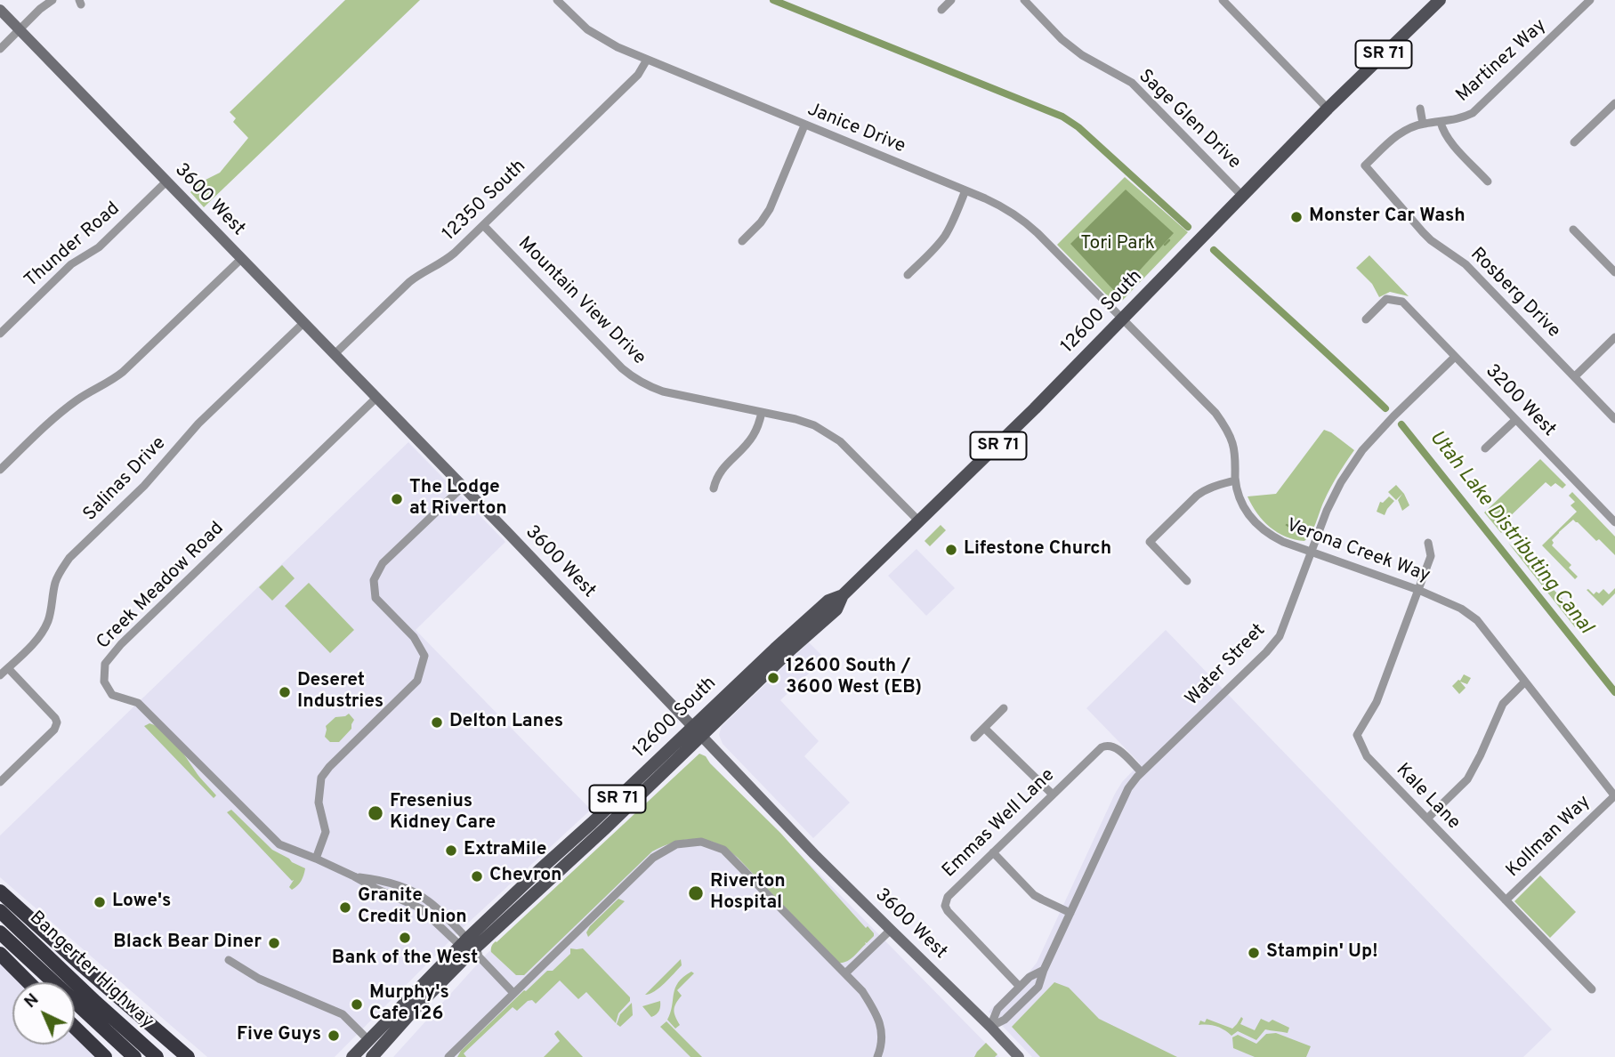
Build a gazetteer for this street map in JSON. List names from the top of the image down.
{
  "streets": {
    "highway": ["Bangerter Highway"],
    "main road": ["SR 71", "3600 West", "12600 South"],
    "street": [
      "Martinez Way",
      "Sage Glen Drive",
      "Janice Drive",
      "12350 South",
      "Thunder Road",
      "Rosberg Drive",
      "Mountain View Drive",
      "3200 West",
      "Salinas Drive",
      "Verona Creek Way",
      "Creek Meadow Road",
      "Water Street",
      "Kale Lane",
      "Emmas Well Lane",
      "Kollman Way"
    ]
  },
  "crossings": [
    ["Martinez Way", "Rosberg Drive"],
    ["Sage Glen Drive", "12600 South"],
    ["Janice Drive", "12350 South"],
    ["Janice Drive", "12600 South"],
    ["Janice Drive", "Verona Creek Way"],
    ["3600 West", "12350 South"],
    ["3600 West", "Thunder Road"],
    ["3600 West", "12600 South"],
    ["3600 West", "Salinas Drive"],
    ["3600 West", "Creek Meadow Road"],
    ["3600 West", "Water Street"],
    ["12350 South", "Mountain View Drive"],
    ["Mountain View Drive", "12600 South"],
    ["12600 South", "Verona Creek Way"],
    ["12600 South", "Creek Meadow Road"],
    ["3200 West", "Water Street"],
    ["Verona Creek Way", "Water Street"],
    ["Verona Creek Way", "Kale Lane"],
    ["Verona Creek Way", "Kollman Way"],
    ["Water Street", "Emmas Well Lane"],
    ["Kale Lane", "Kollman Way"]
  ],
  "water": ["Utah Lake Distributing Canal"],
  "parks": ["Tori Park"],
  "places": [
    "Monster Car Wash",
    "The Lodge at Riverton",
    "Lifestone Church",
    "12600 South / 3600 West (EB)",
    "Deseret Industries",
    "Delton Lanes",
    "Fresenius Kidney Care",
    "ExtraMile",
    "Chevron",
    "Riverton Hospital",
    "Lowe's",
    "Granite Credit Union",
    "Bank of the West",
    "Black Bear Diner",
    "Stampin' Up!",
    "Murphy's Cafe 126",
    "Five Guys"
  ],
  "north": "top left"
}
